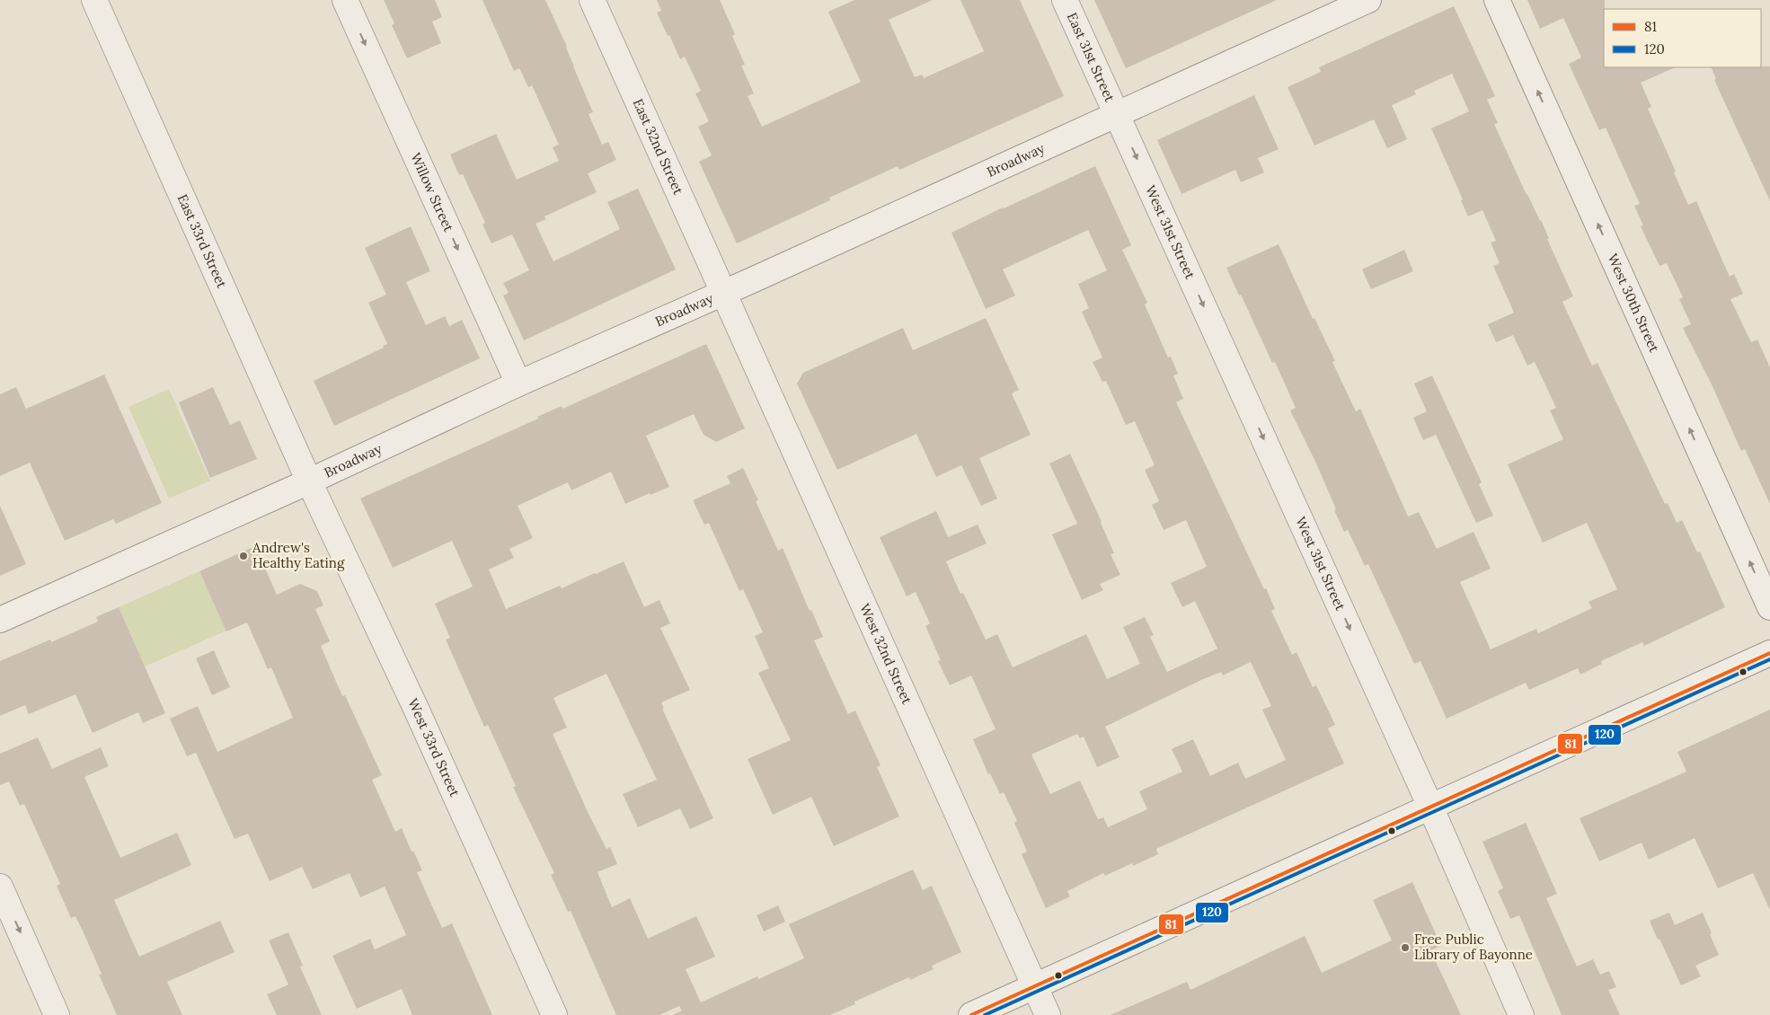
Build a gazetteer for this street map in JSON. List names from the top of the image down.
{
  "streets": {
    "street": [
      "East 31st Street",
      "East 32nd Street",
      "Broadway",
      "Willow Street",
      "West 31st Street",
      "East 33rd Street",
      "West 30th Street",
      "West 32nd Street",
      "West 33rd Street"
    ]
  },
  "crossings": [
    ["East 31st Street", "Broadway"],
    ["East 31st Street", "West 31st Street"],
    ["East 32nd Street", "Broadway"],
    ["East 32nd Street", "West 32nd Street"],
    ["Broadway", "Willow Street"],
    ["Broadway", "West 31st Street"],
    ["Broadway", "East 33rd Street"],
    ["Broadway", "West 32nd Street"],
    ["Broadway", "West 33rd Street"],
    ["East 33rd Street", "West 33rd Street"]
  ],
  "one_way": ["Willow Street", "West 31st Street", "West 30th Street"],
  "places": ["Andrew's Healthy Eating", "Free Public Library of Bayonne"],
  "lines": ["transit line 81", "transit line 120"],
  "legend": ["81", "120"]
}
